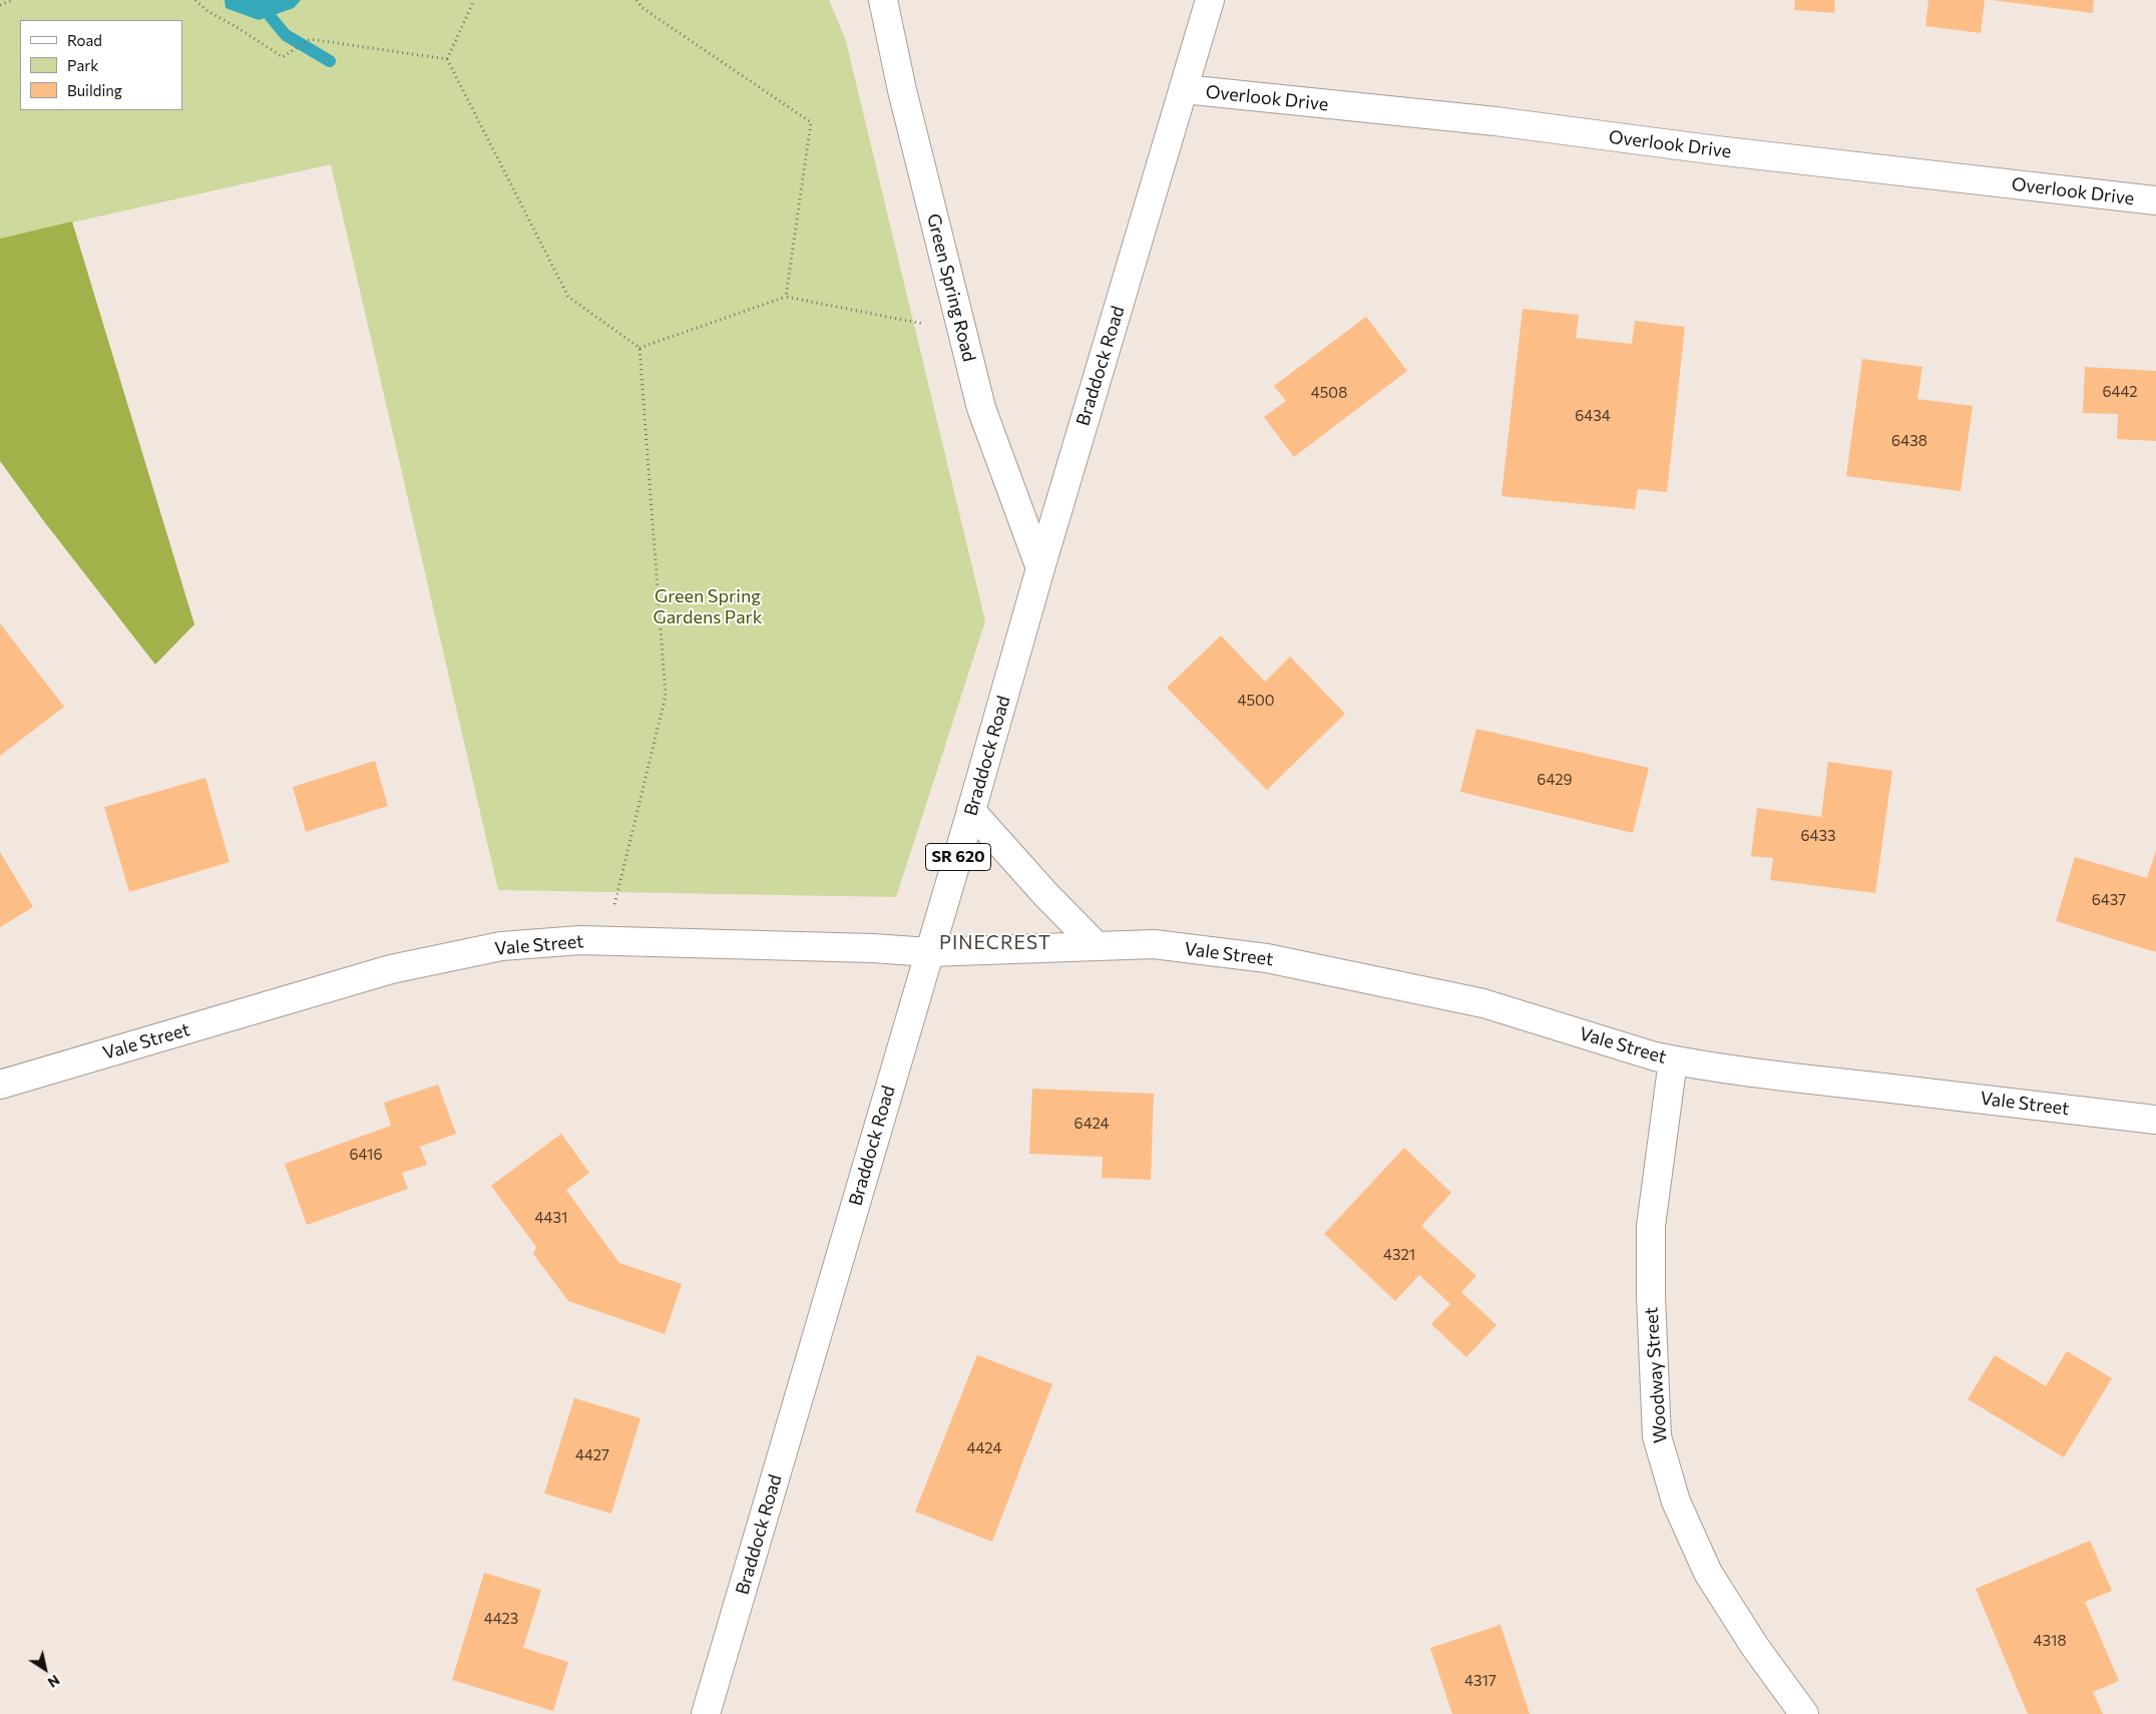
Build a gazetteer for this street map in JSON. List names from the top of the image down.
{
  "streets": {
    "street": [
      "Overlook Drive",
      "Green Spring Road",
      "Braddock Road",
      "SR 620",
      "Vale Street",
      "Woodway Street"
    ]
  },
  "crossings": [
    ["Overlook Drive", "Braddock Road"],
    ["Green Spring Road", "Braddock Road"],
    ["Braddock Road", "Vale Street"],
    ["Vale Street", "Woodway Street"]
  ],
  "districts": ["PINECREST"],
  "parks": ["Green Spring Gardens Park"],
  "house_numbers": [
    "6442",
    "4508",
    "6434",
    "6438",
    "4500",
    "6429",
    "6433",
    "6437",
    "6424",
    "6416",
    "4431",
    "4321",
    "4424",
    "4427",
    "4423",
    "4318",
    "4317"
  ],
  "legend": ["Road", "Park", "Building"],
  "north": "bottom right"
}
